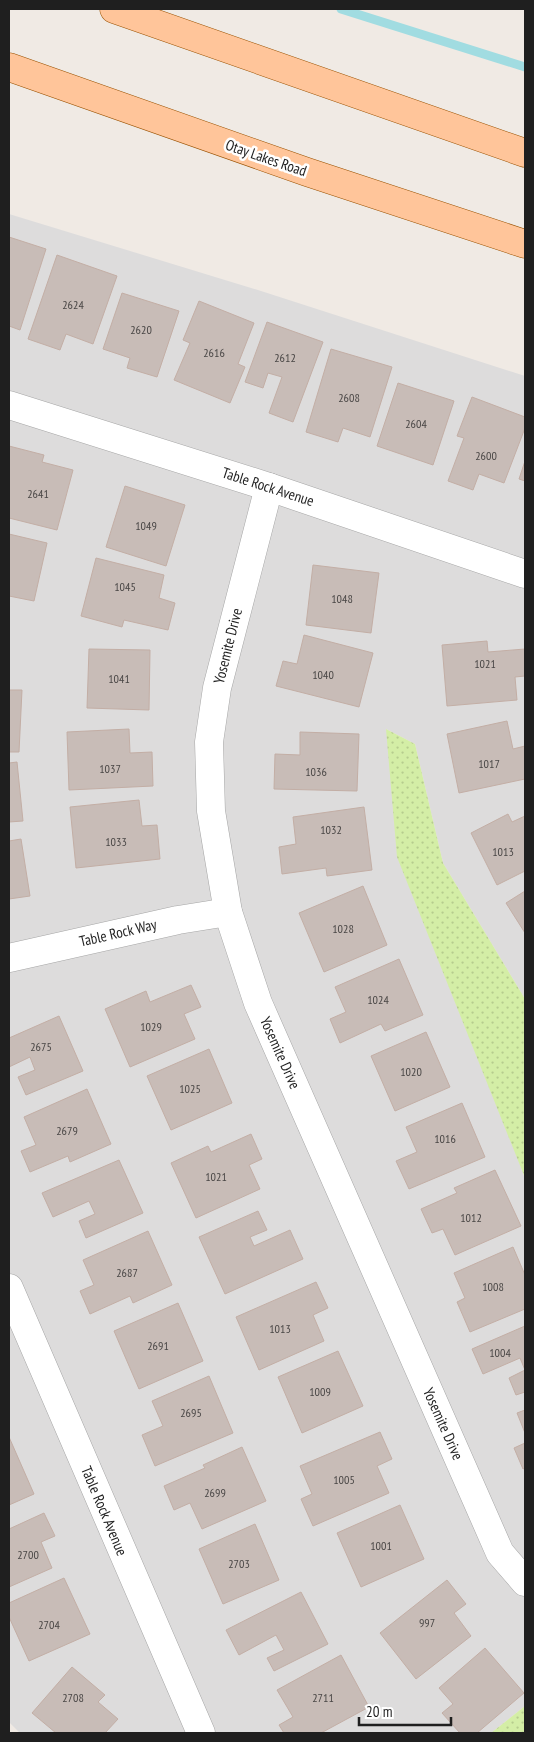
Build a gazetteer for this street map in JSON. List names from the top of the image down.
{
  "streets": {
    "main road": ["Otay Lakes Road"],
    "street": ["Table Rock Avenue", "Yosemite Drive", "Table Rock Way"]
  },
  "crossings": [
    ["Table Rock Avenue", "Yosemite Drive"],
    ["Yosemite Drive", "Table Rock Way"]
  ],
  "house_numbers": [
    "2624",
    "2620",
    "2616",
    "2612",
    "2608",
    "2604",
    "2600",
    "2641",
    "1049",
    "1045",
    "1048",
    "1021",
    "1040",
    "1041",
    "1017",
    "1037",
    "1036",
    "1032",
    "1033",
    "1013",
    "1028",
    "1024",
    "1029",
    "2675",
    "1020",
    "1025",
    "2679",
    "1016",
    "1021",
    "1012",
    "2687",
    "1008",
    "1013",
    "2691",
    "1004",
    "1009",
    "2695",
    "1005",
    "2699",
    "1001",
    "2700",
    "2703",
    "997",
    "2704",
    "2708",
    "2711"
  ],
  "scale_bar": "20 m"
}
